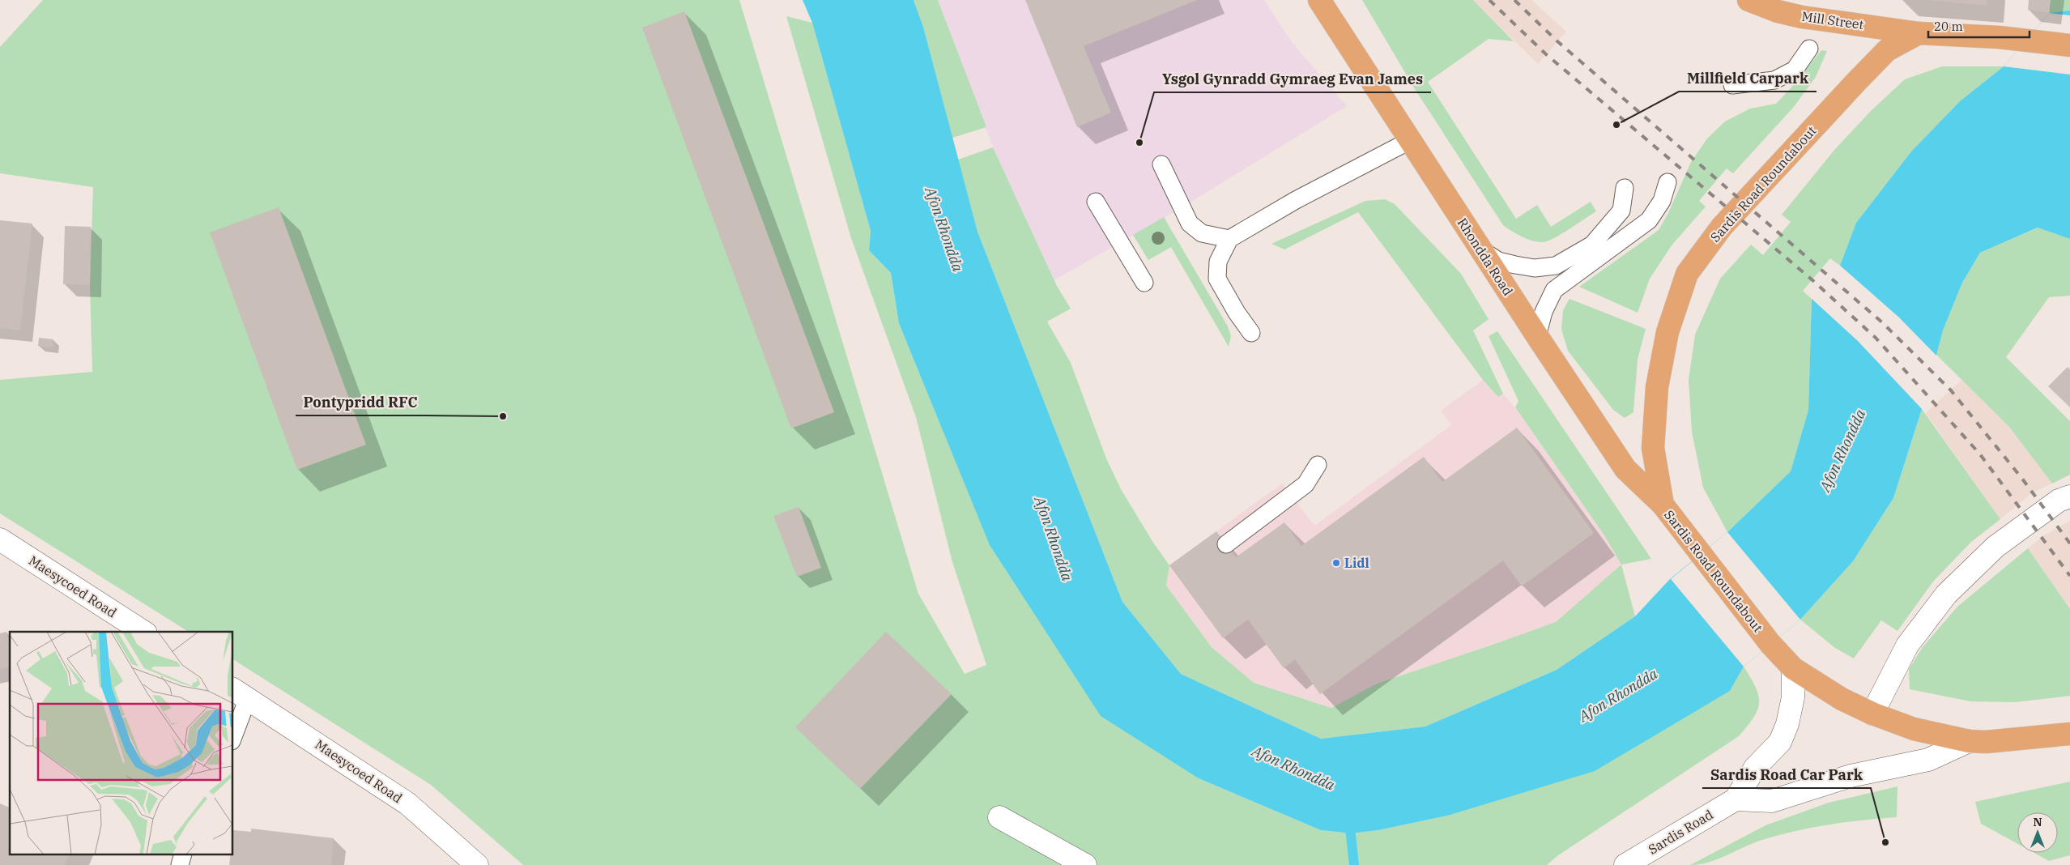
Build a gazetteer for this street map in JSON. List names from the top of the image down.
{
  "streets": {
    "main road": ["Mill Street", "Sardis Road Roundabout", "Rhondda Road"],
    "street": ["Maesycoed Road", "Sardis Road"]
  },
  "crossings": [
    ["Mill Street", "Sardis Road Roundabout"],
    ["Sardis Road Roundabout", "Rhondda Road"]
  ],
  "water": ["Afon Rhondda"],
  "places": [
    "Millfield Carpark",
    "Ysgol Gynradd Gymraeg Evan James",
    "Pontypridd RFC",
    "Lidl",
    "Sardis Road Car Park"
  ],
  "scale_bar": "20 m",
  "north": "top"
}
